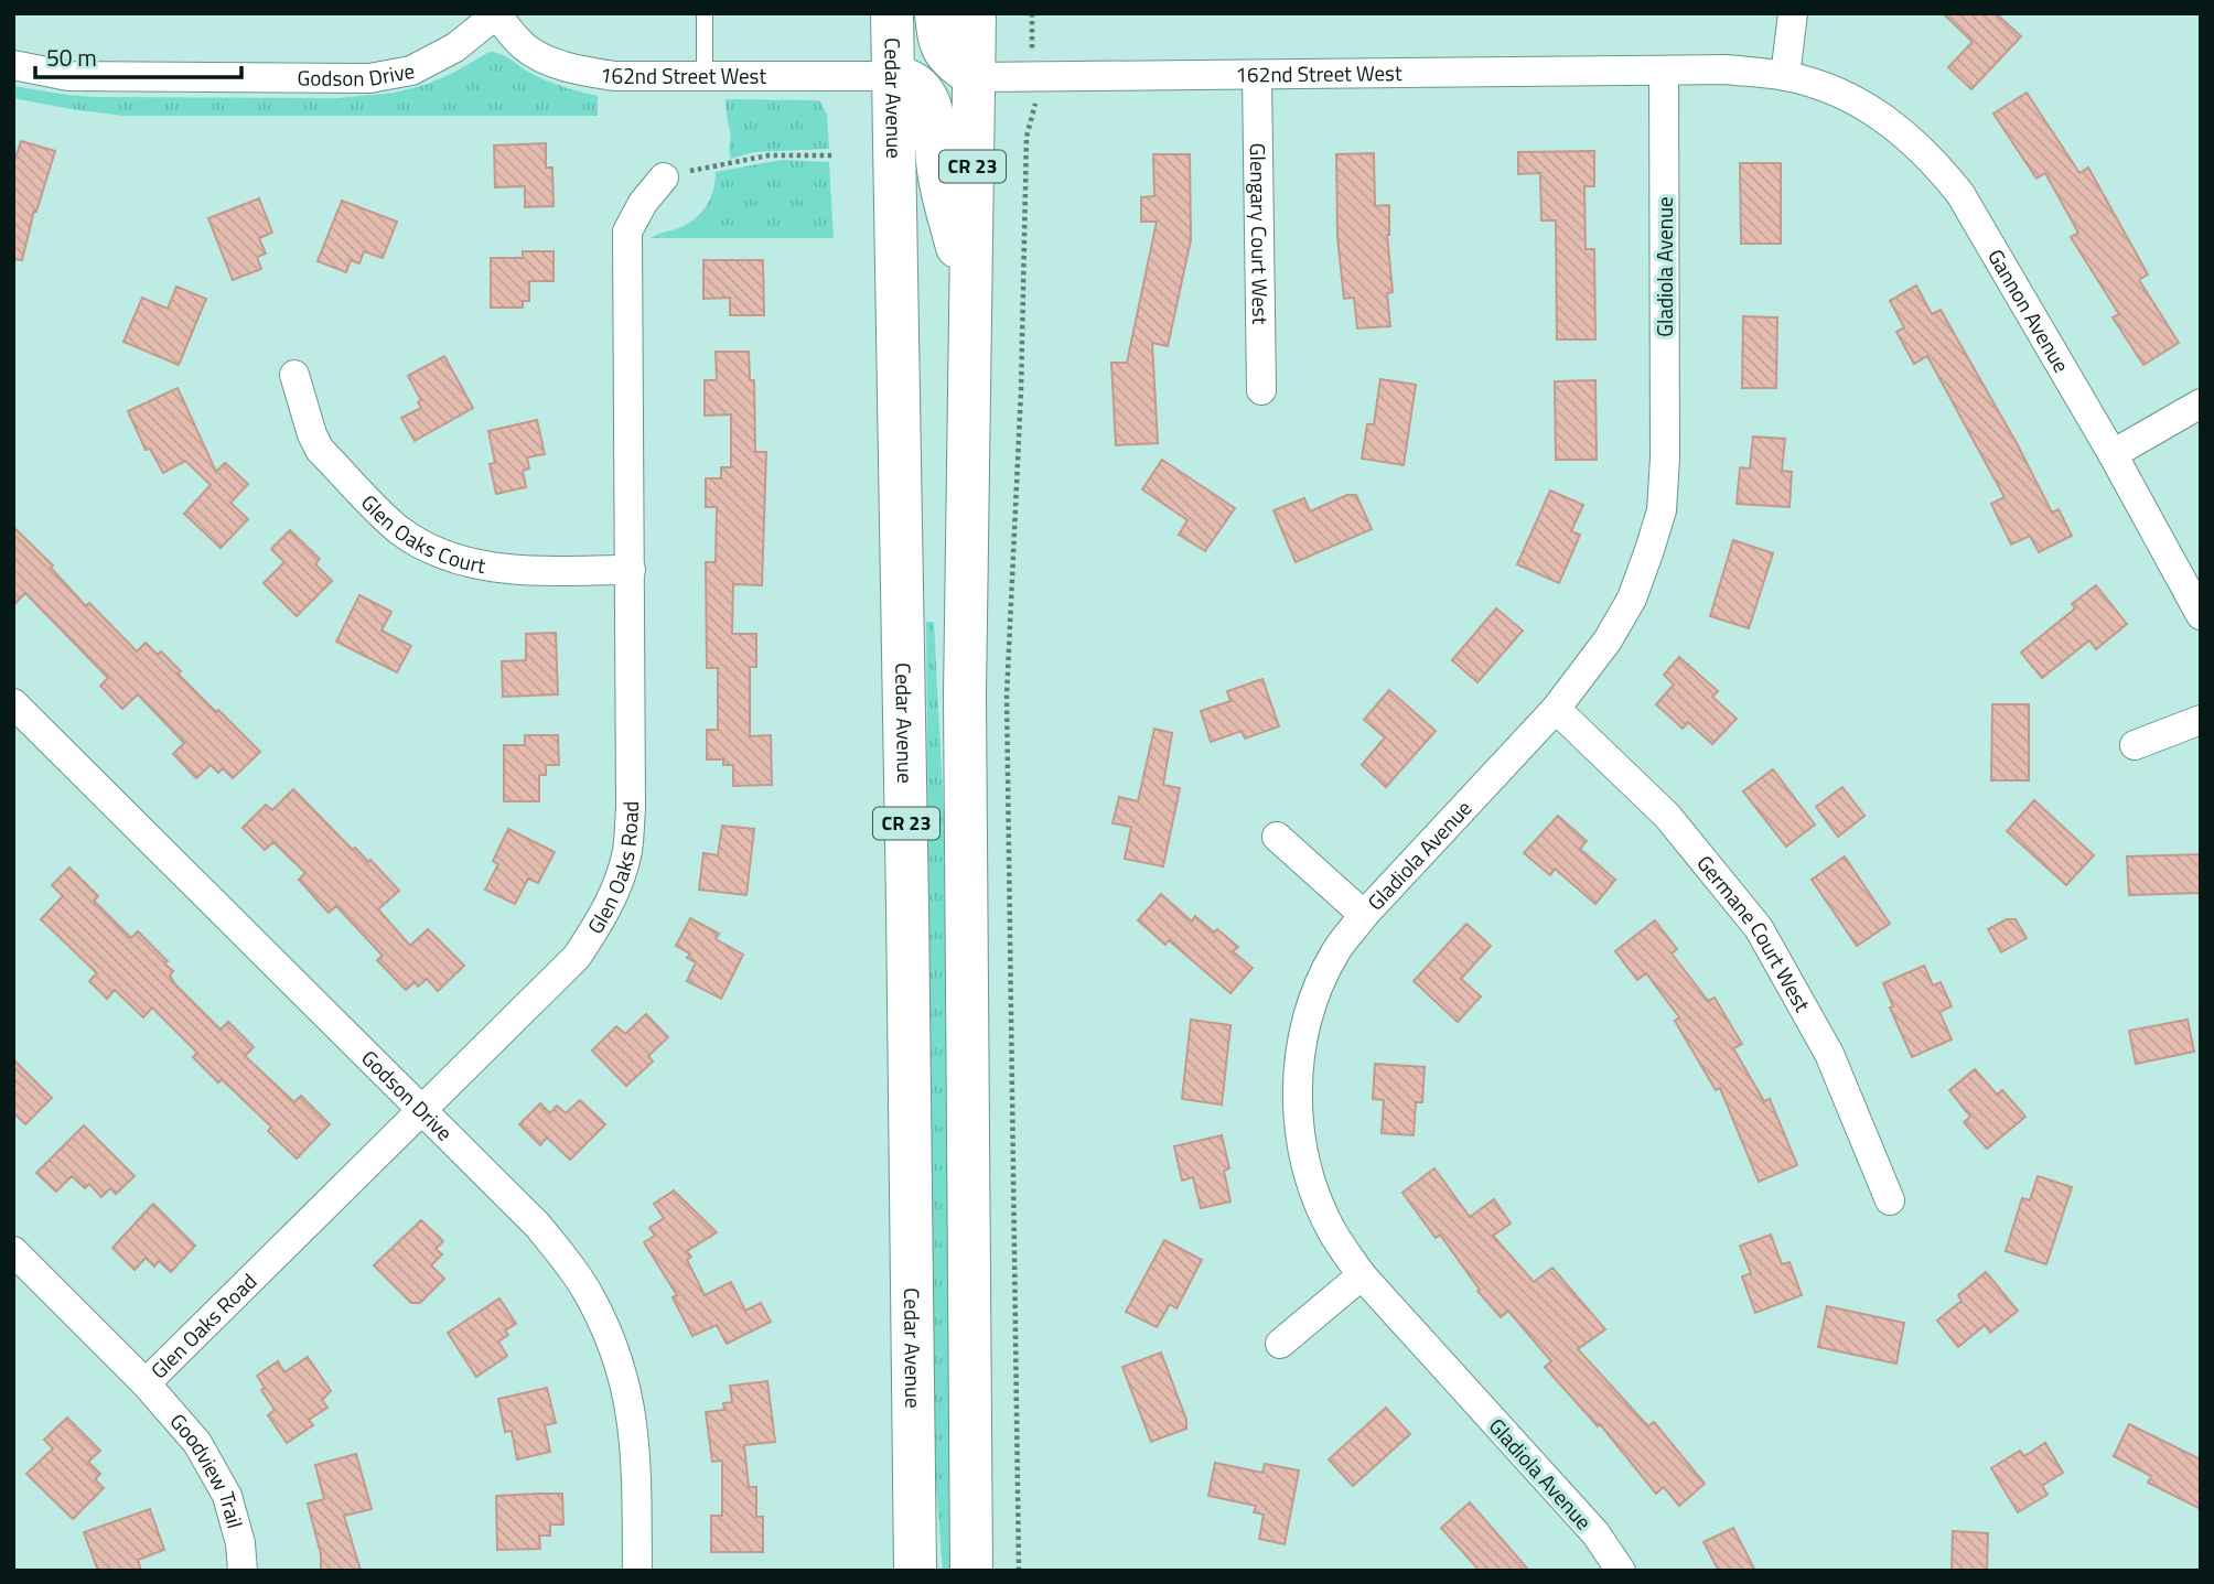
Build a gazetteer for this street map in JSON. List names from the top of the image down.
{
  "streets": {
    "main road": ["Cedar Avenue", "CR 23"],
    "street": [
      "Godson Drive",
      "162nd Street West",
      "Glengary Court West",
      "Gladiola Avenue",
      "Gannon Avenue",
      "Glen Oaks Court",
      "Glen Oaks Road",
      "Germane Court West",
      "Goodview Trail"
    ]
  },
  "crossings": [
    ["Godson Drive", "162nd Street West"],
    ["Godson Drive", "Glen Oaks Road"],
    ["162nd Street West", "Cedar Avenue"],
    ["162nd Street West", "CR 23"],
    ["162nd Street West", "Glengary Court West"],
    ["162nd Street West", "Gladiola Avenue"],
    ["162nd Street West", "Gannon Avenue"],
    ["Gladiola Avenue", "Gannon Avenue"],
    ["Gladiola Avenue", "Germane Court West"],
    ["Glen Oaks Court", "Glen Oaks Road"],
    ["Glen Oaks Road", "Goodview Trail"]
  ],
  "scale_bar": "50 m"
}
